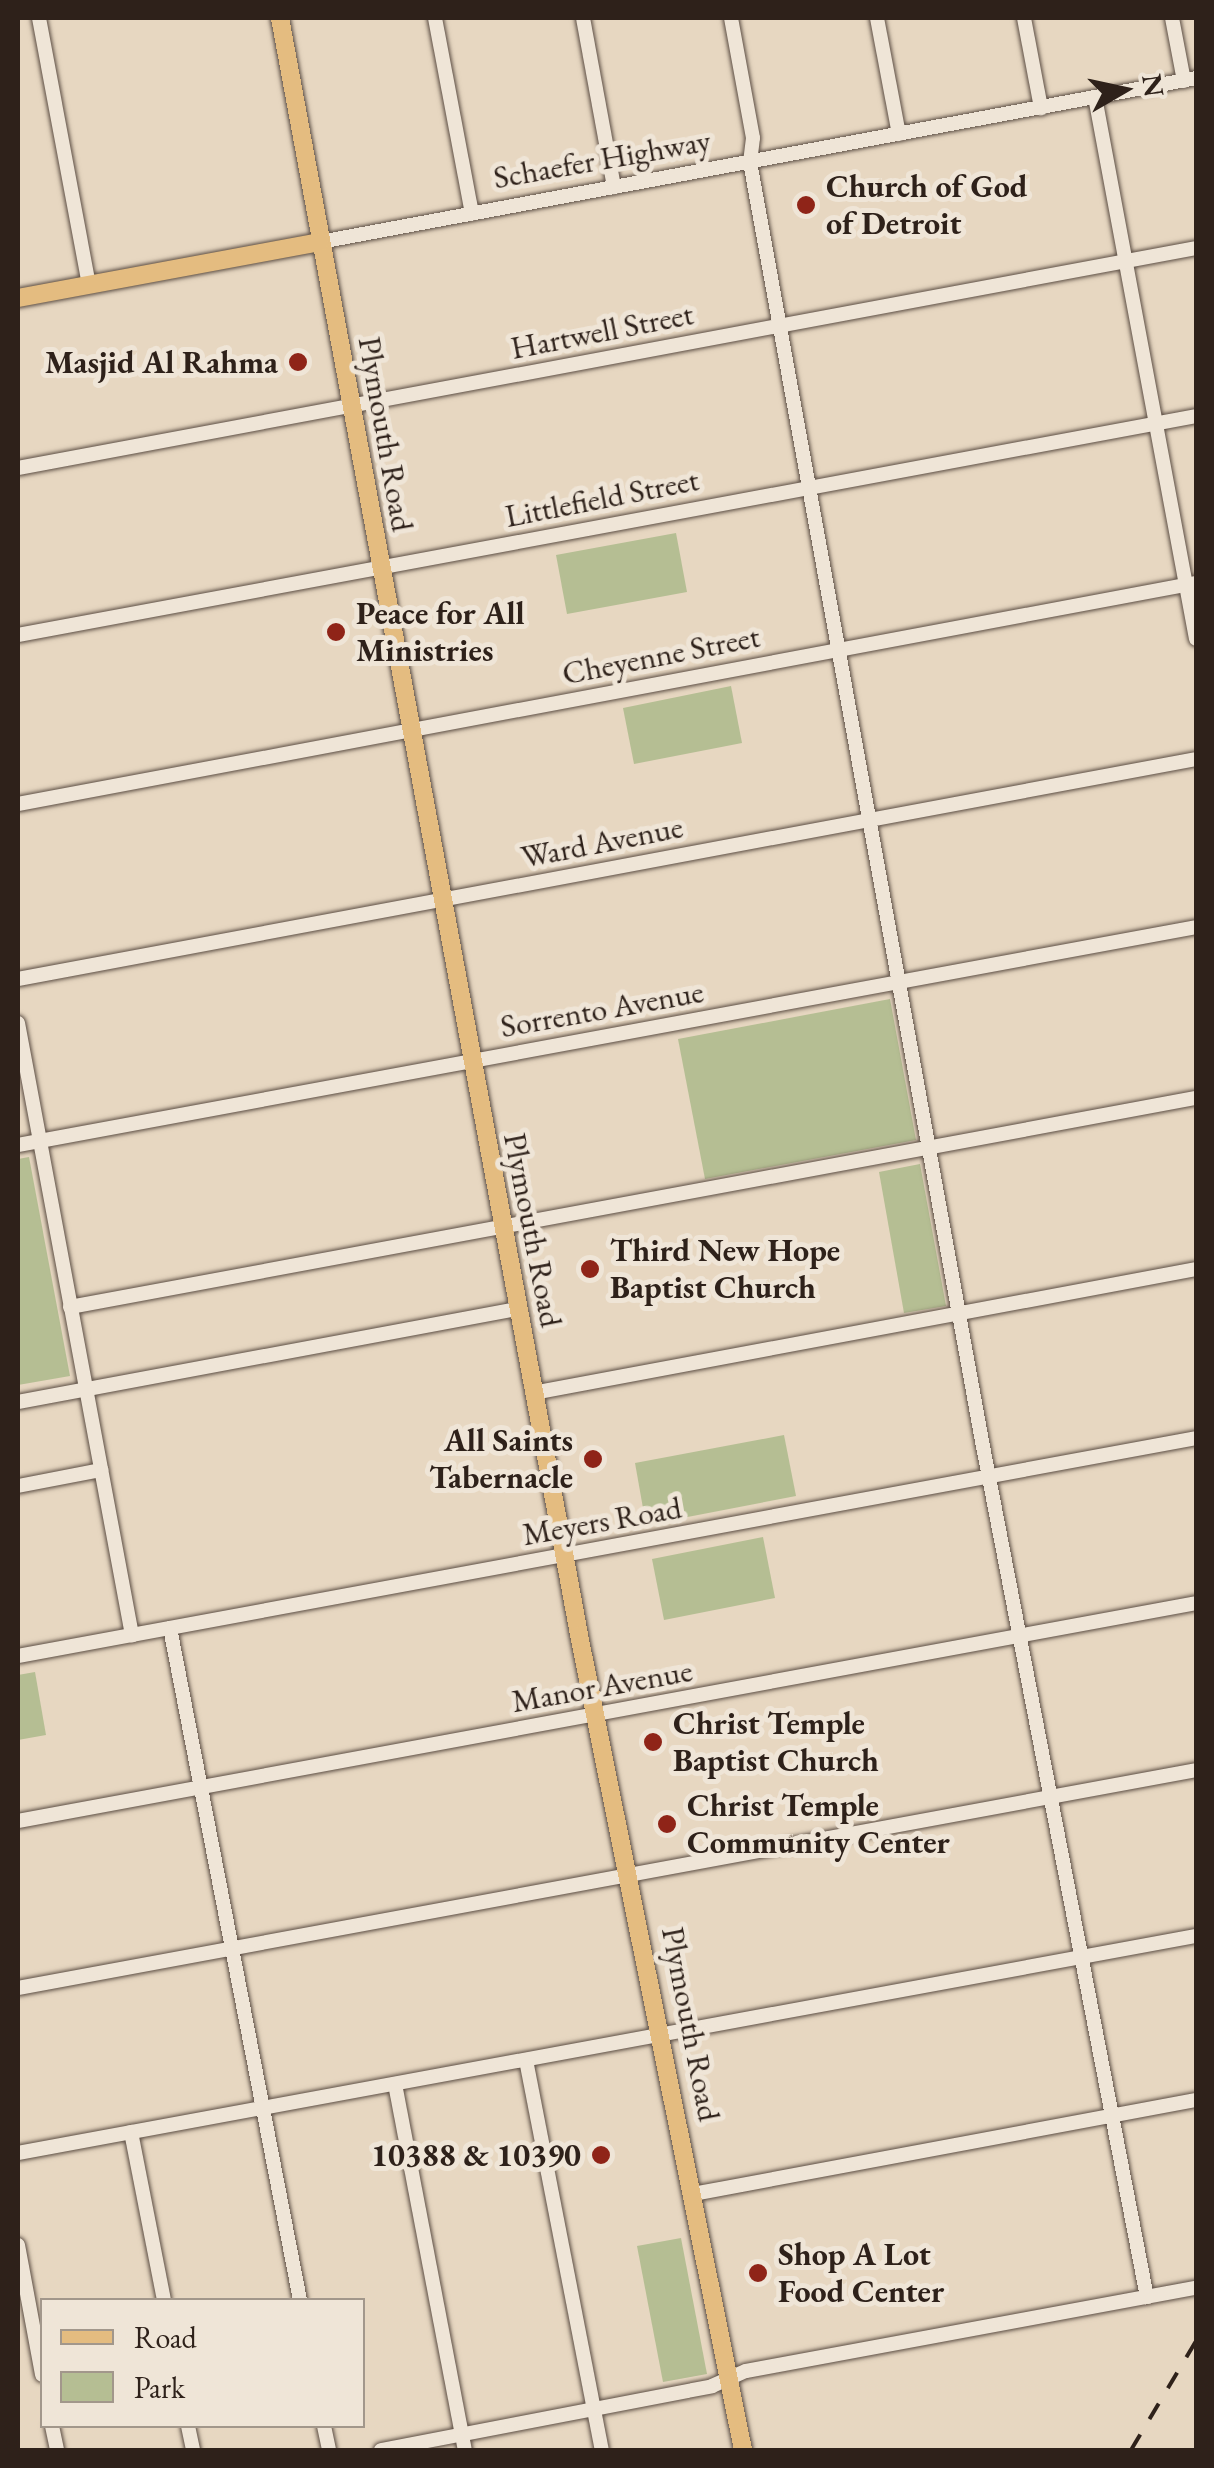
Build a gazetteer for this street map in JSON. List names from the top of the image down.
{
  "streets": {
    "main road": ["Schaefer Highway", "Plymouth Road"],
    "street": [
      "Hartwell Street",
      "Littlefield Street",
      "Cheyenne Street",
      "Ward Avenue",
      "Sorrento Avenue",
      "Meyers Road",
      "Manor Avenue"
    ]
  },
  "crossings": [
    ["Schaefer Highway", "Plymouth Road"],
    ["Hartwell Street", "Plymouth Road"],
    ["Plymouth Road", "Littlefield Street"],
    ["Plymouth Road", "Cheyenne Street"],
    ["Plymouth Road", "Ward Avenue"],
    ["Plymouth Road", "Sorrento Avenue"],
    ["Plymouth Road", "Meyers Road"],
    ["Plymouth Road", "Manor Avenue"]
  ],
  "places": [
    "Church of God of Detroit",
    "Masjid Al Rahma",
    "Peace for All Ministries",
    "Third New Hope Baptist Church",
    "All Saints Tabernacle",
    "Christ Temple Baptist Church",
    "Christ Temple Community Center",
    "10388 & 10390",
    "Shop A Lot Food Center"
  ],
  "legend": ["Road", "Park"],
  "north": "right"
}
